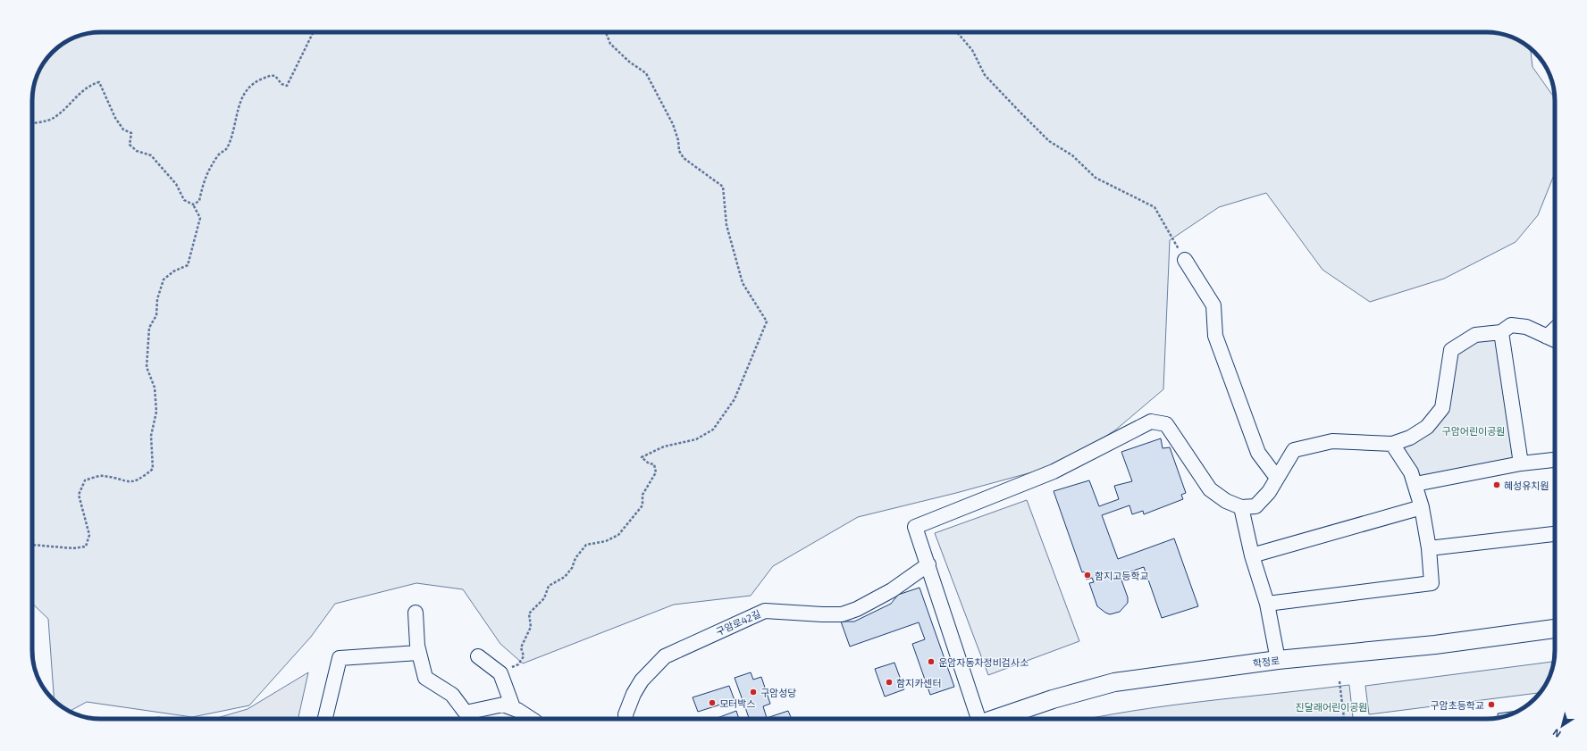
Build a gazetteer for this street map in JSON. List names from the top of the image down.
{
  "streets": {
    "main road": ["학정로"],
    "street": ["구암로42길"]
  },
  "parks": ["구암어린이공원", "진달래어린이공원"],
  "places": [
    "혜성유치원",
    "함지고등학교",
    "운암자동차정비검사소",
    "함지카센터",
    "구암성당",
    "모터박스",
    "구암초등학교"
  ],
  "north": "bottom left"
}
